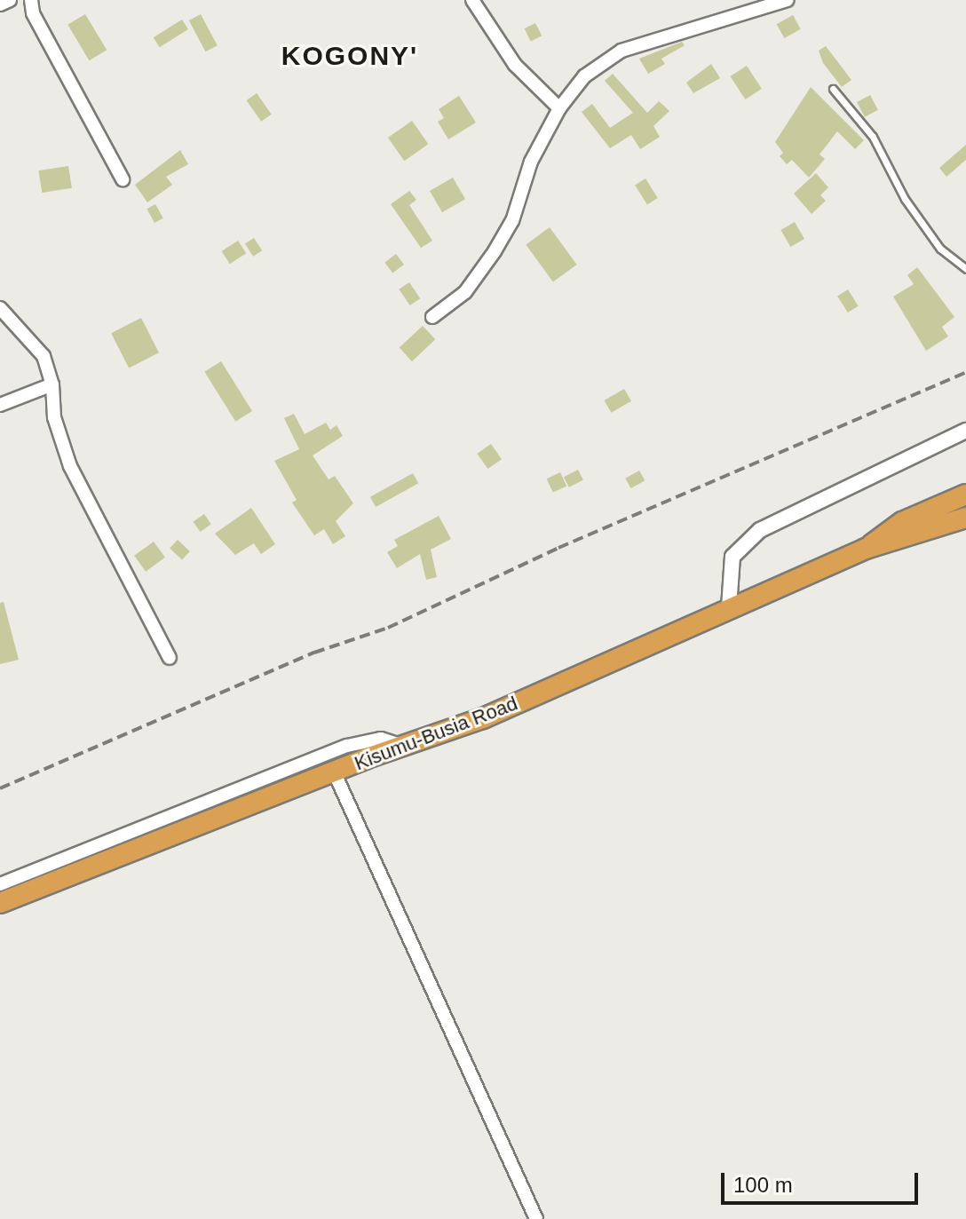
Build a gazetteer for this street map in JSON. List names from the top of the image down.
{
  "streets": {
    "highway": ["Kisumu-Busia Road"]
  },
  "districts": ["KOGONY'"],
  "scale_bar": "100 m"
}
